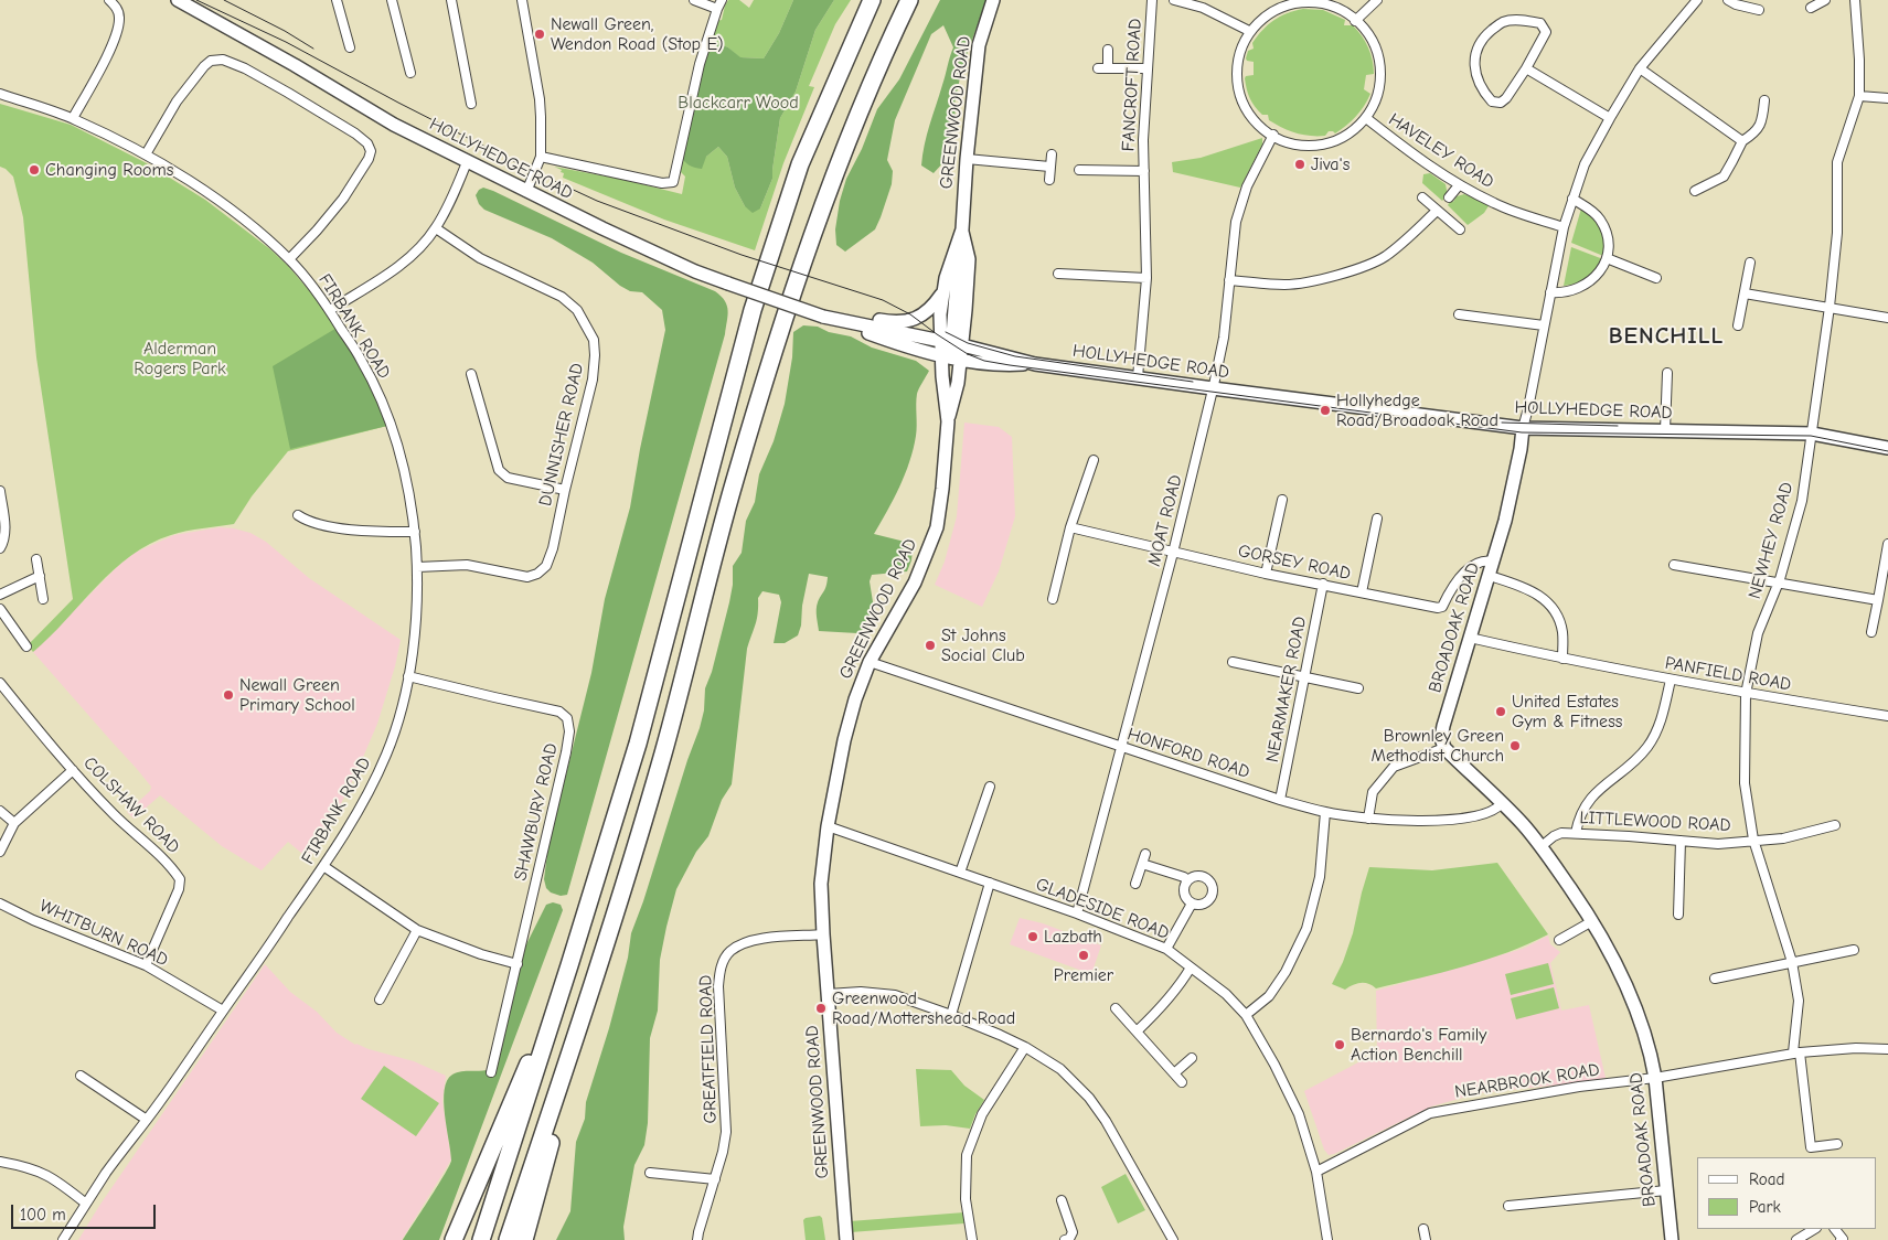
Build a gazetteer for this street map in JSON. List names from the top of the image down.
{
  "streets": {
    "street": [
      "FANCROFT ROAD",
      "GREENWOOD ROAD",
      "HAVELEY ROAD",
      "HOLLYHEDGE ROAD",
      "FIRBANK ROAD",
      "DUNNISHER ROAD",
      "MOAT ROAD",
      "NEWHEY ROAD",
      "GORSEY ROAD",
      "BROADOAK ROAD",
      "PANFIELD ROAD",
      "NEARMAKER ROAD",
      "HONFORD ROAD",
      "COLSHAW ROAD",
      "SHAWBURY ROAD",
      "LITTLEWOOD ROAD",
      "GLADESIDE ROAD",
      "WHITBURN ROAD",
      "GREATFIELD ROAD",
      "NEARBROOK ROAD"
    ]
  },
  "crossings": [
    ["FANCROFT ROAD", "HOLLYHEDGE ROAD"],
    ["GREENWOOD ROAD", "HOLLYHEDGE ROAD"],
    ["GREENWOOD ROAD", "HONFORD ROAD"],
    ["GREENWOOD ROAD", "GLADESIDE ROAD"],
    ["GREENWOOD ROAD", "GREATFIELD ROAD"],
    ["HAVELEY ROAD", "MOAT ROAD"],
    ["HAVELEY ROAD", "BROADOAK ROAD"],
    ["HOLLYHEDGE ROAD", "MOAT ROAD"],
    ["HOLLYHEDGE ROAD", "NEWHEY ROAD"],
    ["HOLLYHEDGE ROAD", "BROADOAK ROAD"],
    ["FIRBANK ROAD", "DUNNISHER ROAD"],
    ["FIRBANK ROAD", "SHAWBURY ROAD"],
    ["FIRBANK ROAD", "WHITBURN ROAD"],
    ["MOAT ROAD", "GORSEY ROAD"],
    ["MOAT ROAD", "HONFORD ROAD"],
    ["MOAT ROAD", "GLADESIDE ROAD"],
    ["NEWHEY ROAD", "PANFIELD ROAD"],
    ["NEWHEY ROAD", "LITTLEWOOD ROAD"],
    ["NEWHEY ROAD", "NEARBROOK ROAD"],
    ["GORSEY ROAD", "BROADOAK ROAD"],
    ["GORSEY ROAD", "NEARMAKER ROAD"],
    ["BROADOAK ROAD", "PANFIELD ROAD"],
    ["BROADOAK ROAD", "HONFORD ROAD"],
    ["BROADOAK ROAD", "LITTLEWOOD ROAD"],
    ["BROADOAK ROAD", "NEARBROOK ROAD"],
    ["NEARMAKER ROAD", "HONFORD ROAD"],
    ["COLSHAW ROAD", "WHITBURN ROAD"],
    ["GLADESIDE ROAD", "NEARBROOK ROAD"]
  ],
  "districts": ["BENCHILL"],
  "parks": ["Blackcarr Wood", "Alderman Rogers Park"],
  "places": [
    "Newall Green, Wendon Road (Stop E)",
    "Jiva's",
    "Changing Rooms",
    "Hollyhedge Road/Broadoak Road",
    "St Johns Social Club",
    "Newall Green Primary School",
    "United Estates Gym & Fitness",
    "Brownley Green Methodist Church",
    "Lazbath",
    "Premier",
    "Greenwood Road/Mottershead Road",
    "Bernardo's Family Action Benchill"
  ],
  "legend": ["Road", "Park"],
  "scale_bar": "100 m"
}
